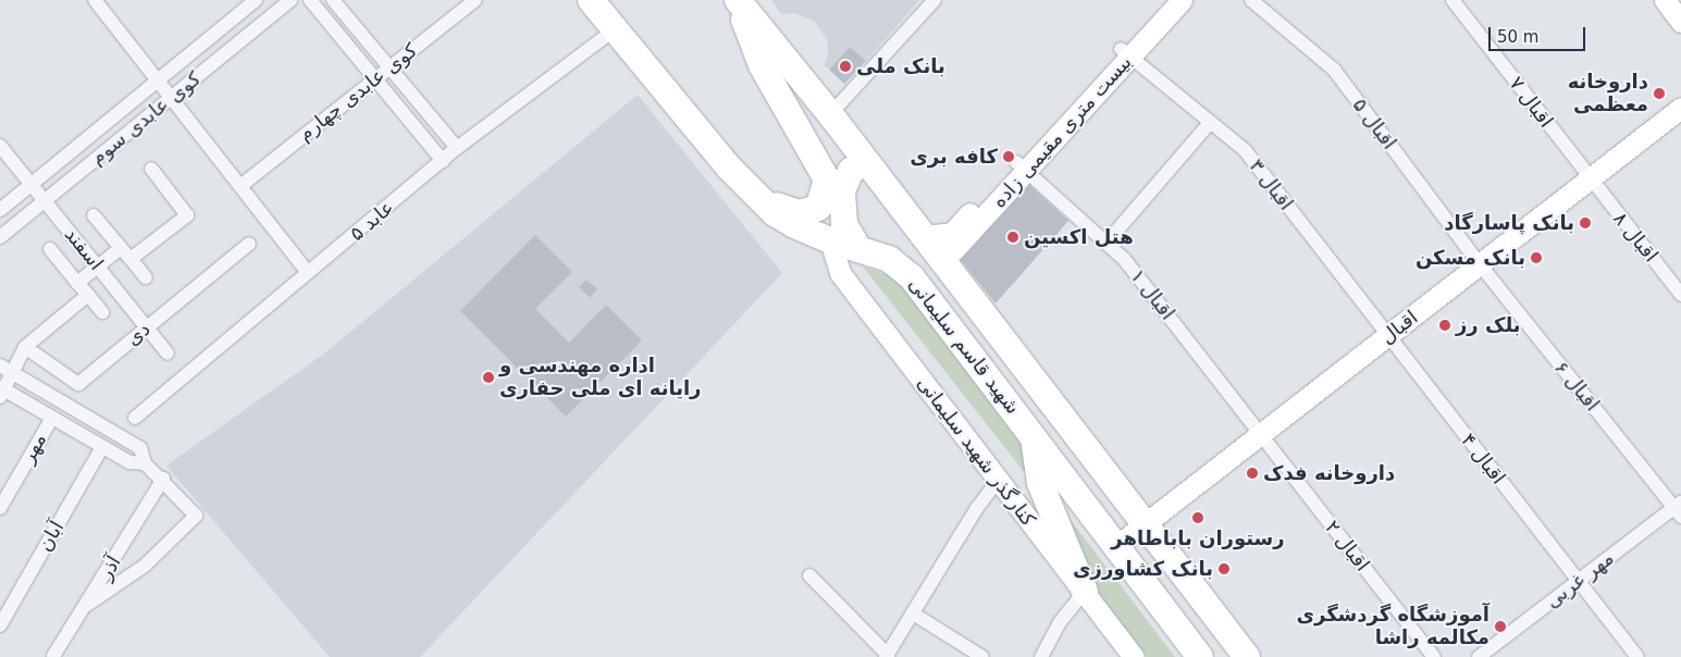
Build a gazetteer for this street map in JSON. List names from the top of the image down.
{
  "streets": {
    "highway": ["شهید قاسم سلیمانی"],
    "main road": ["بیست متری مقیمی زاده", "اقبال", "کنارگذر شهید سلیمانی"],
    "street": [
      "کوی عابدی چهارم",
      "اقبال ۷",
      "کوی عابدی سوم",
      "اقبال ۵",
      "اقبال ۳",
      "عابد ۵",
      "اقبال ۸",
      "اسفند",
      "اقبال ۱",
      "دی",
      "اقبال ۶",
      "مهر",
      "اقبال ۴",
      "آبان",
      "اقبال ۲",
      "آذر",
      "مهر غربی"
    ]
  },
  "crossings": [
    ["اقبال ۷", "اقبال ۸"],
    ["اقبال ۷", "اقبال"],
    ["کوی عابدی سوم", "اسفند"],
    ["اقبال ۵", "اقبال"],
    ["اقبال ۵", "اقبال ۶"],
    ["بیست متری مقیمی زاده", "اقبال ۳"],
    ["بیست متری مقیمی زاده", "اقبال ۱"],
    ["بیست متری مقیمی زاده", "شهید قاسم سلیمانی"],
    ["اقبال ۳", "اقبال"],
    ["اقبال ۳", "اقبال ۴"],
    ["عابد ۵", "شهید قاسم سلیمانی"],
    ["اقبال ۸", "اقبال"],
    ["اسفند", "دی"],
    ["اقبال ۱", "اقبال"],
    ["اقبال ۱", "اقبال ۲"],
    ["اقبال", "شهید قاسم سلیمانی"],
    ["اقبال", "اقبال ۶"],
    ["اقبال", "اقبال ۴"],
    ["اقبال", "اقبال ۲"],
    ["شهید قاسم سلیمانی", "کنارگذر شهید سلیمانی"],
    ["اقبال ۶", "مهر غربی"],
    ["اقبال ۴", "مهر غربی"]
  ],
  "places": [
    "بانک ملی",
    "داروخانه معظمی",
    "کافه بری",
    "بانک پاسارگاد",
    "هتل اکسین",
    "بانک مسکن",
    "بلک رز",
    "اداره مهندسی و رایانه ای ملی حفاری",
    "داروخانه فدک",
    "رستوران باباطاهر",
    "بانک کشاورزی",
    "آموزشگاه گردشگری مکالمه راشا"
  ],
  "scale_bar": "50 m"
}
